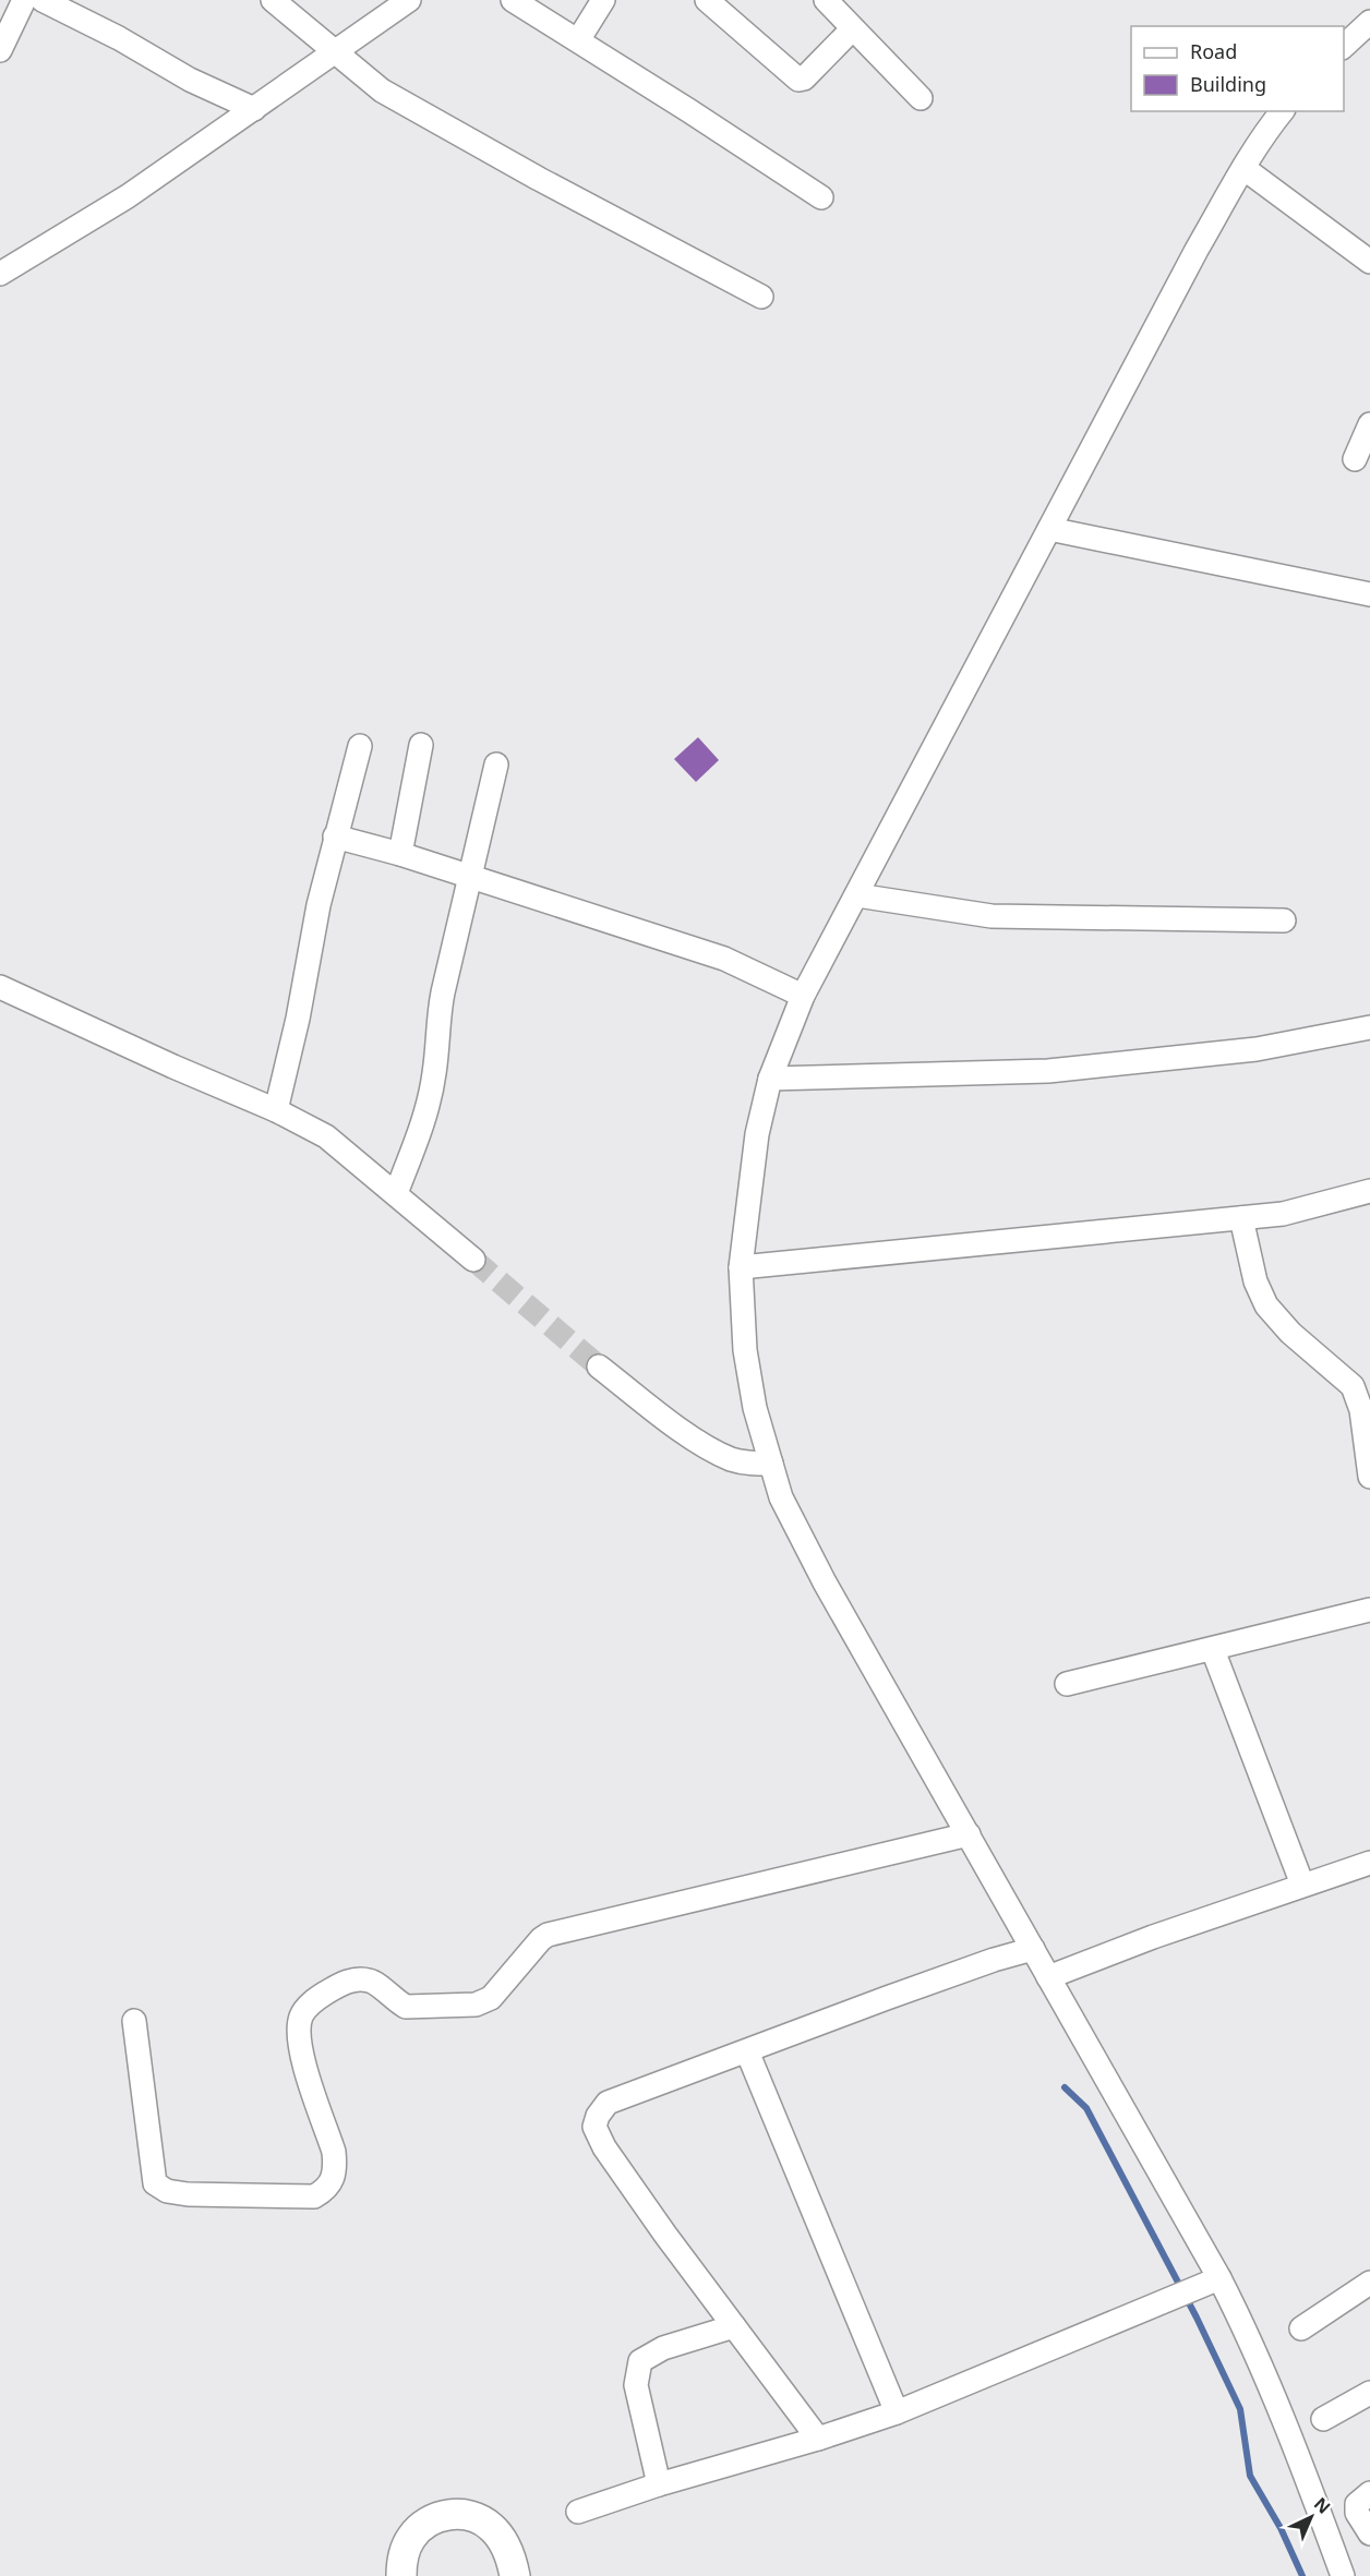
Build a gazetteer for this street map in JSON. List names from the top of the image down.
{
  "legend": ["Road", "Building"],
  "north": "top right"
}
